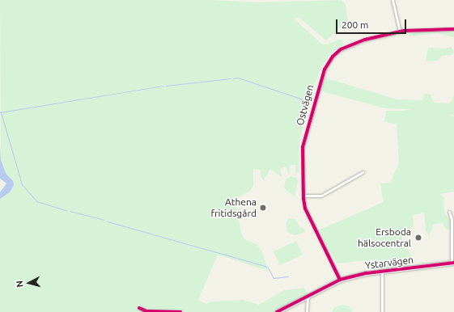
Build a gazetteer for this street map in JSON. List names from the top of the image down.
{
  "streets": {
    "street": ["Ostvägen", "Ystarvägen"]
  },
  "crossings": [
    ["Ostvägen", "Ystarvägen"]
  ],
  "places": ["Athena fritidsgård", "Ersboda hälsocentral"],
  "scale_bar": "200 m",
  "north": "left"
}
